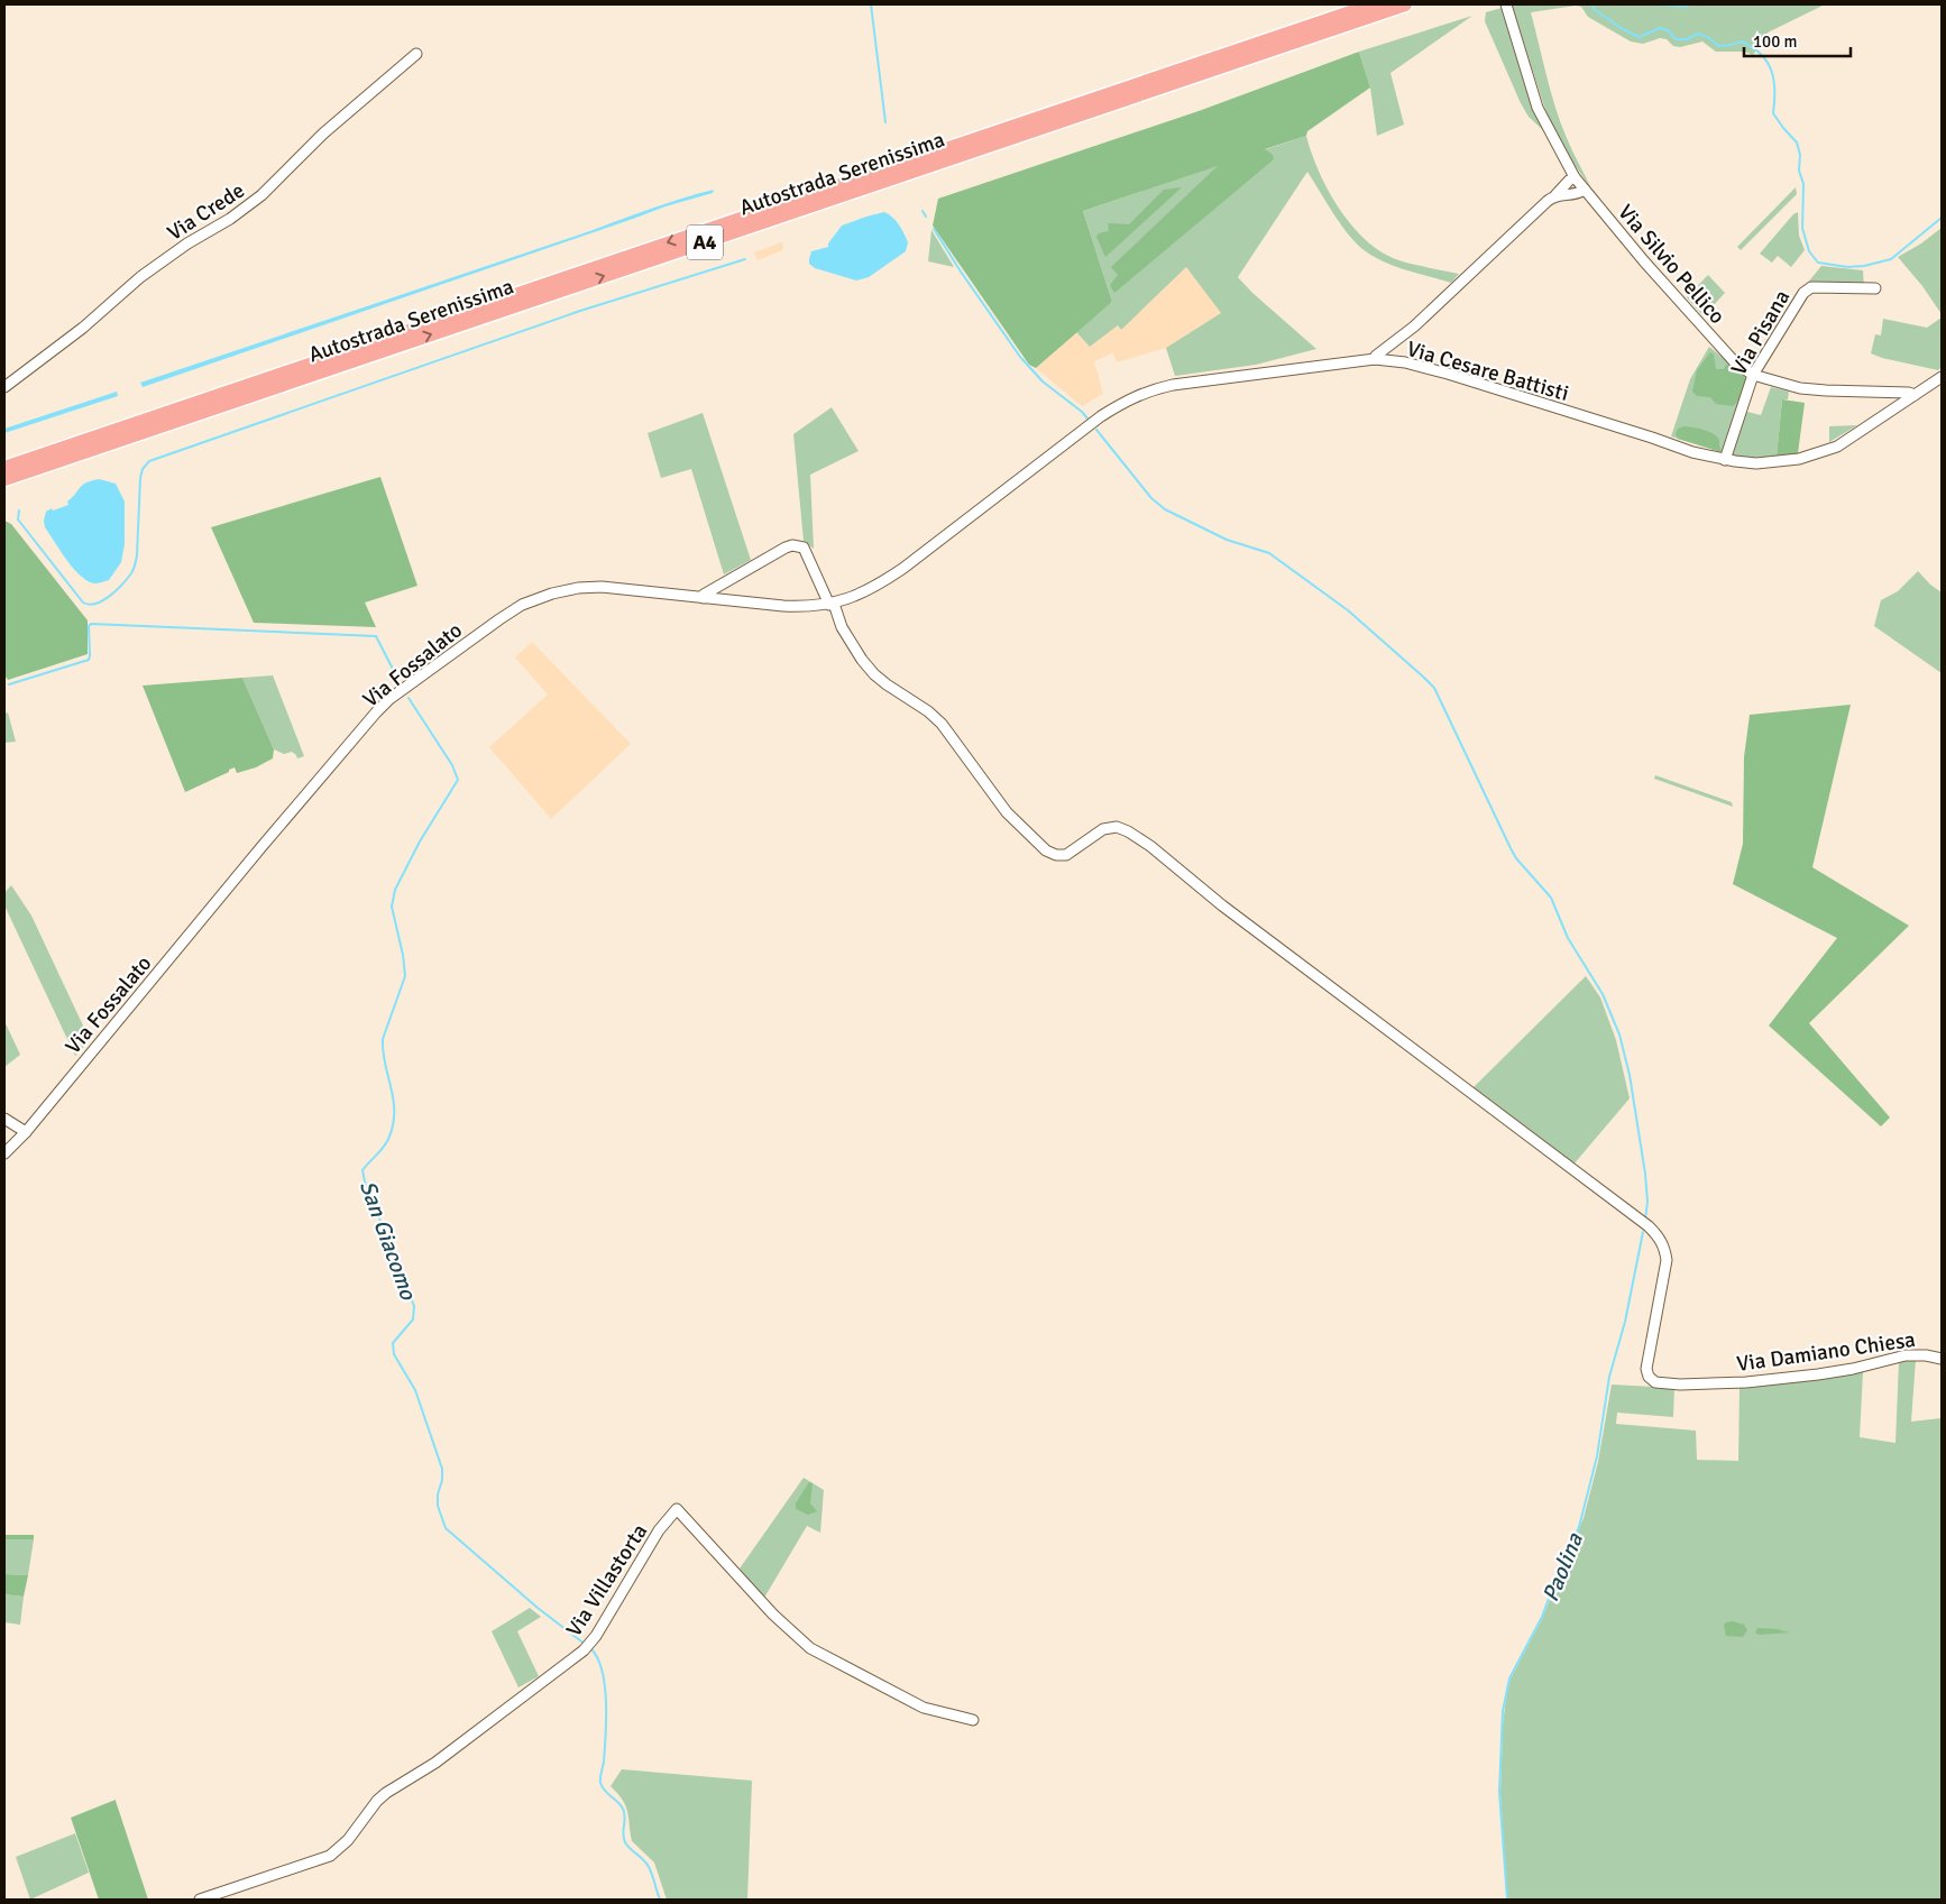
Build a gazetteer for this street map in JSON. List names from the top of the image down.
{
  "streets": {
    "highway": ["Autostrada Serenissima", "A4"],
    "street": [
      "Via Crede",
      "Via Silvio Pellico",
      "Via Pisana",
      "Via Cesare Battisti",
      "Via Fossalato",
      "Via Damiano Chiesa",
      "Via Villastorta"
    ]
  },
  "crossings": [
    ["Via Silvio Pellico", "Via Pisana"],
    ["Via Silvio Pellico", "Via Cesare Battisti"],
    ["Via Pisana", "Via Cesare Battisti"],
    ["Via Cesare Battisti", "Via Fossalato"],
    ["Via Fossalato", "Via Damiano Chiesa"]
  ],
  "water": ["San Giacomo", "Paolina"],
  "scale_bar": "100 m"
}
